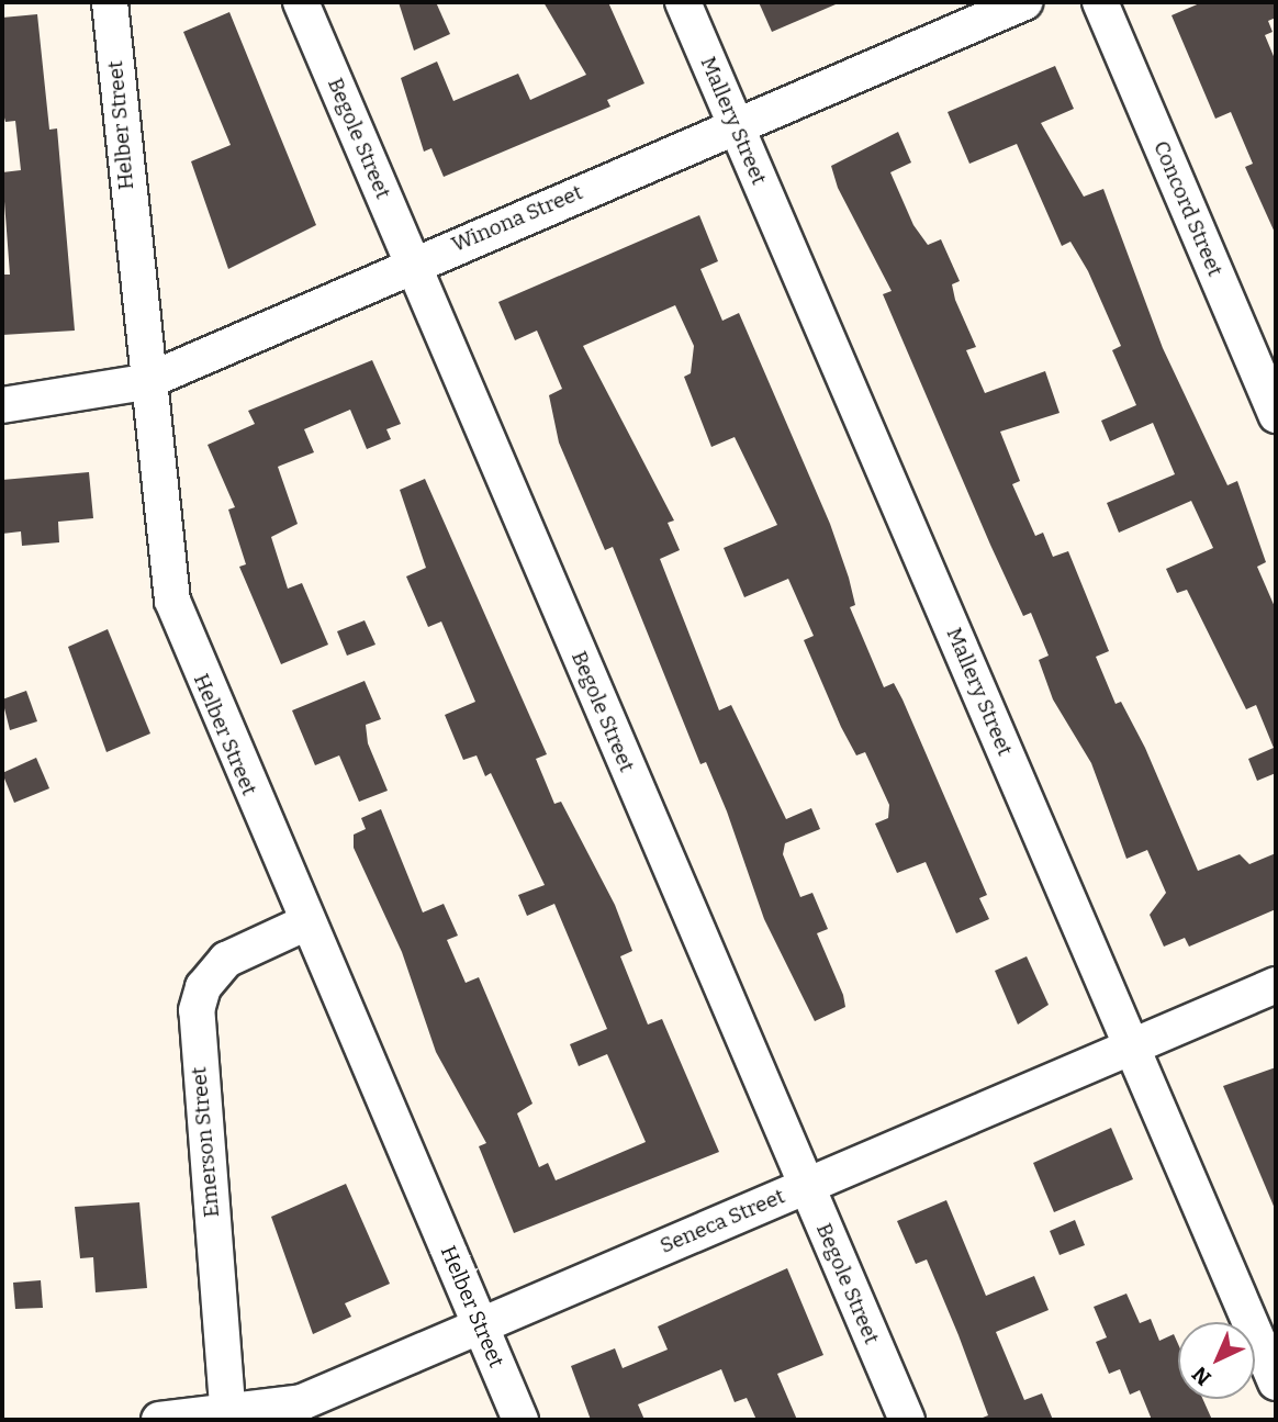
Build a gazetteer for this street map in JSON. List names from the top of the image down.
{
  "streets": {
    "street": [
      "Mallery Street",
      "Helber Street",
      "Begole Street",
      "Concord Street",
      "Winona Street",
      "Emerson Street",
      "Seneca Street"
    ]
  },
  "crossings": [
    ["Mallery Street", "Winona Street"],
    ["Mallery Street", "Seneca Street"],
    ["Helber Street", "Winona Street"],
    ["Helber Street", "Emerson Street"],
    ["Helber Street", "Seneca Street"],
    ["Begole Street", "Winona Street"],
    ["Begole Street", "Seneca Street"],
    ["Emerson Street", "Seneca Street"]
  ],
  "north": "bottom left"
}
